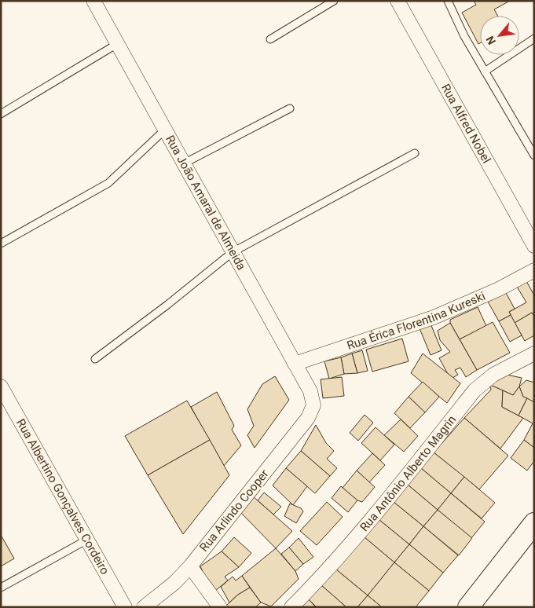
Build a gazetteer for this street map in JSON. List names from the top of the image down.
{
  "streets": {
    "street": [
      "Rua Alfred Nobel",
      "Rua João Amaral de Almeida",
      "Rua Érica Florentina Kureski",
      "Rua Antônio Alberto Magrin",
      "Rua Albertino Gonçalves Cordeiro",
      "Rua Arlindo Cooper"
    ]
  },
  "crossings": [
    ["Rua João Amaral de Almeida", "Rua Érica Florentina Kureski"],
    ["Rua João Amaral de Almeida", "Rua Arlindo Cooper"]
  ],
  "north": "bottom left"
}
